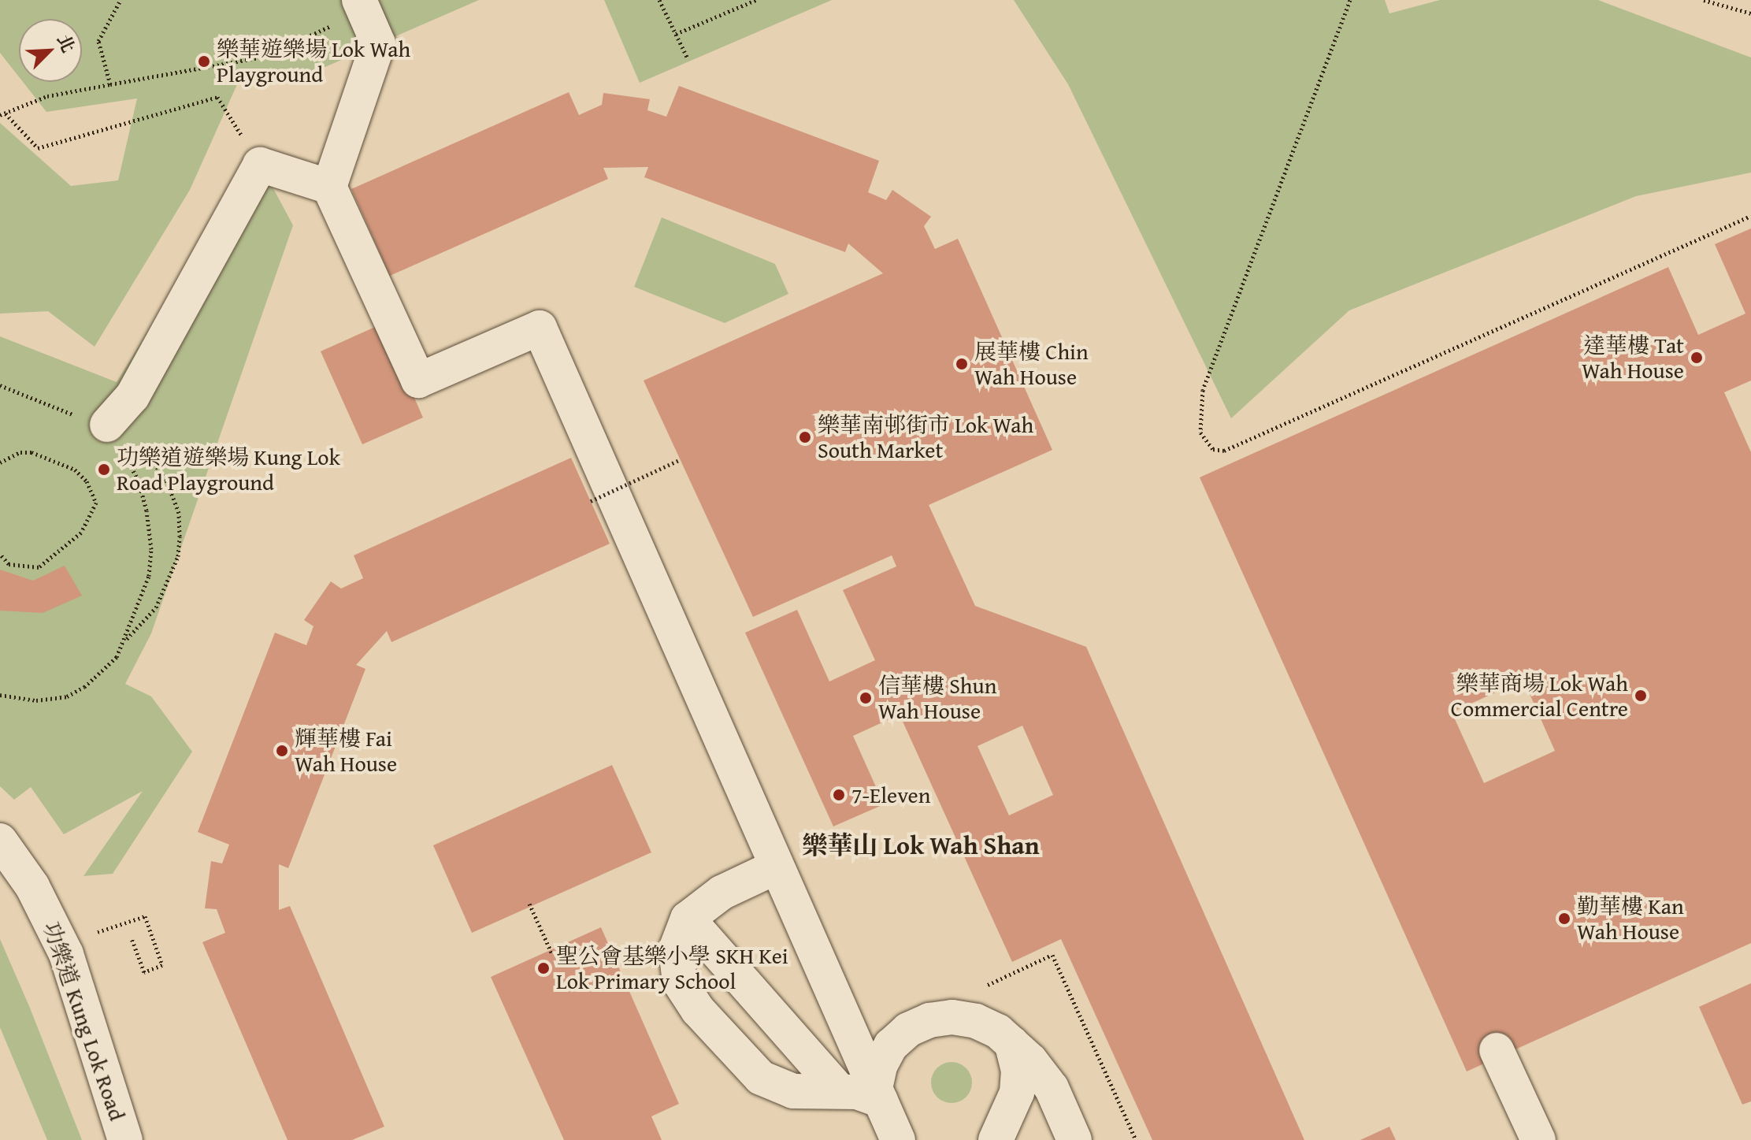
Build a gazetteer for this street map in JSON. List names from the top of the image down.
{
  "streets": {
    "street": ["功樂道 Kung Lok Road"]
  },
  "districts": ["樂華山 Lok Wah Shan"],
  "places": [
    "樂華遊樂場 Lok Wah Playground",
    "達華樓 Tat Wah House",
    "展華樓 Chin Wah House",
    "樂華南邨街市 Lok Wah South Market",
    "功樂道遊樂場 Kung Lok Road Playground",
    "樂華商場 Lok Wah Commercial Centre",
    "信華樓 Shun Wah House",
    "輝華樓 Fai Wah House",
    "7-Eleven",
    "勤華樓 Kan Wah House",
    "聖公會基樂小學 SKH Kei Lok Primary School"
  ],
  "north": "top right"
}
